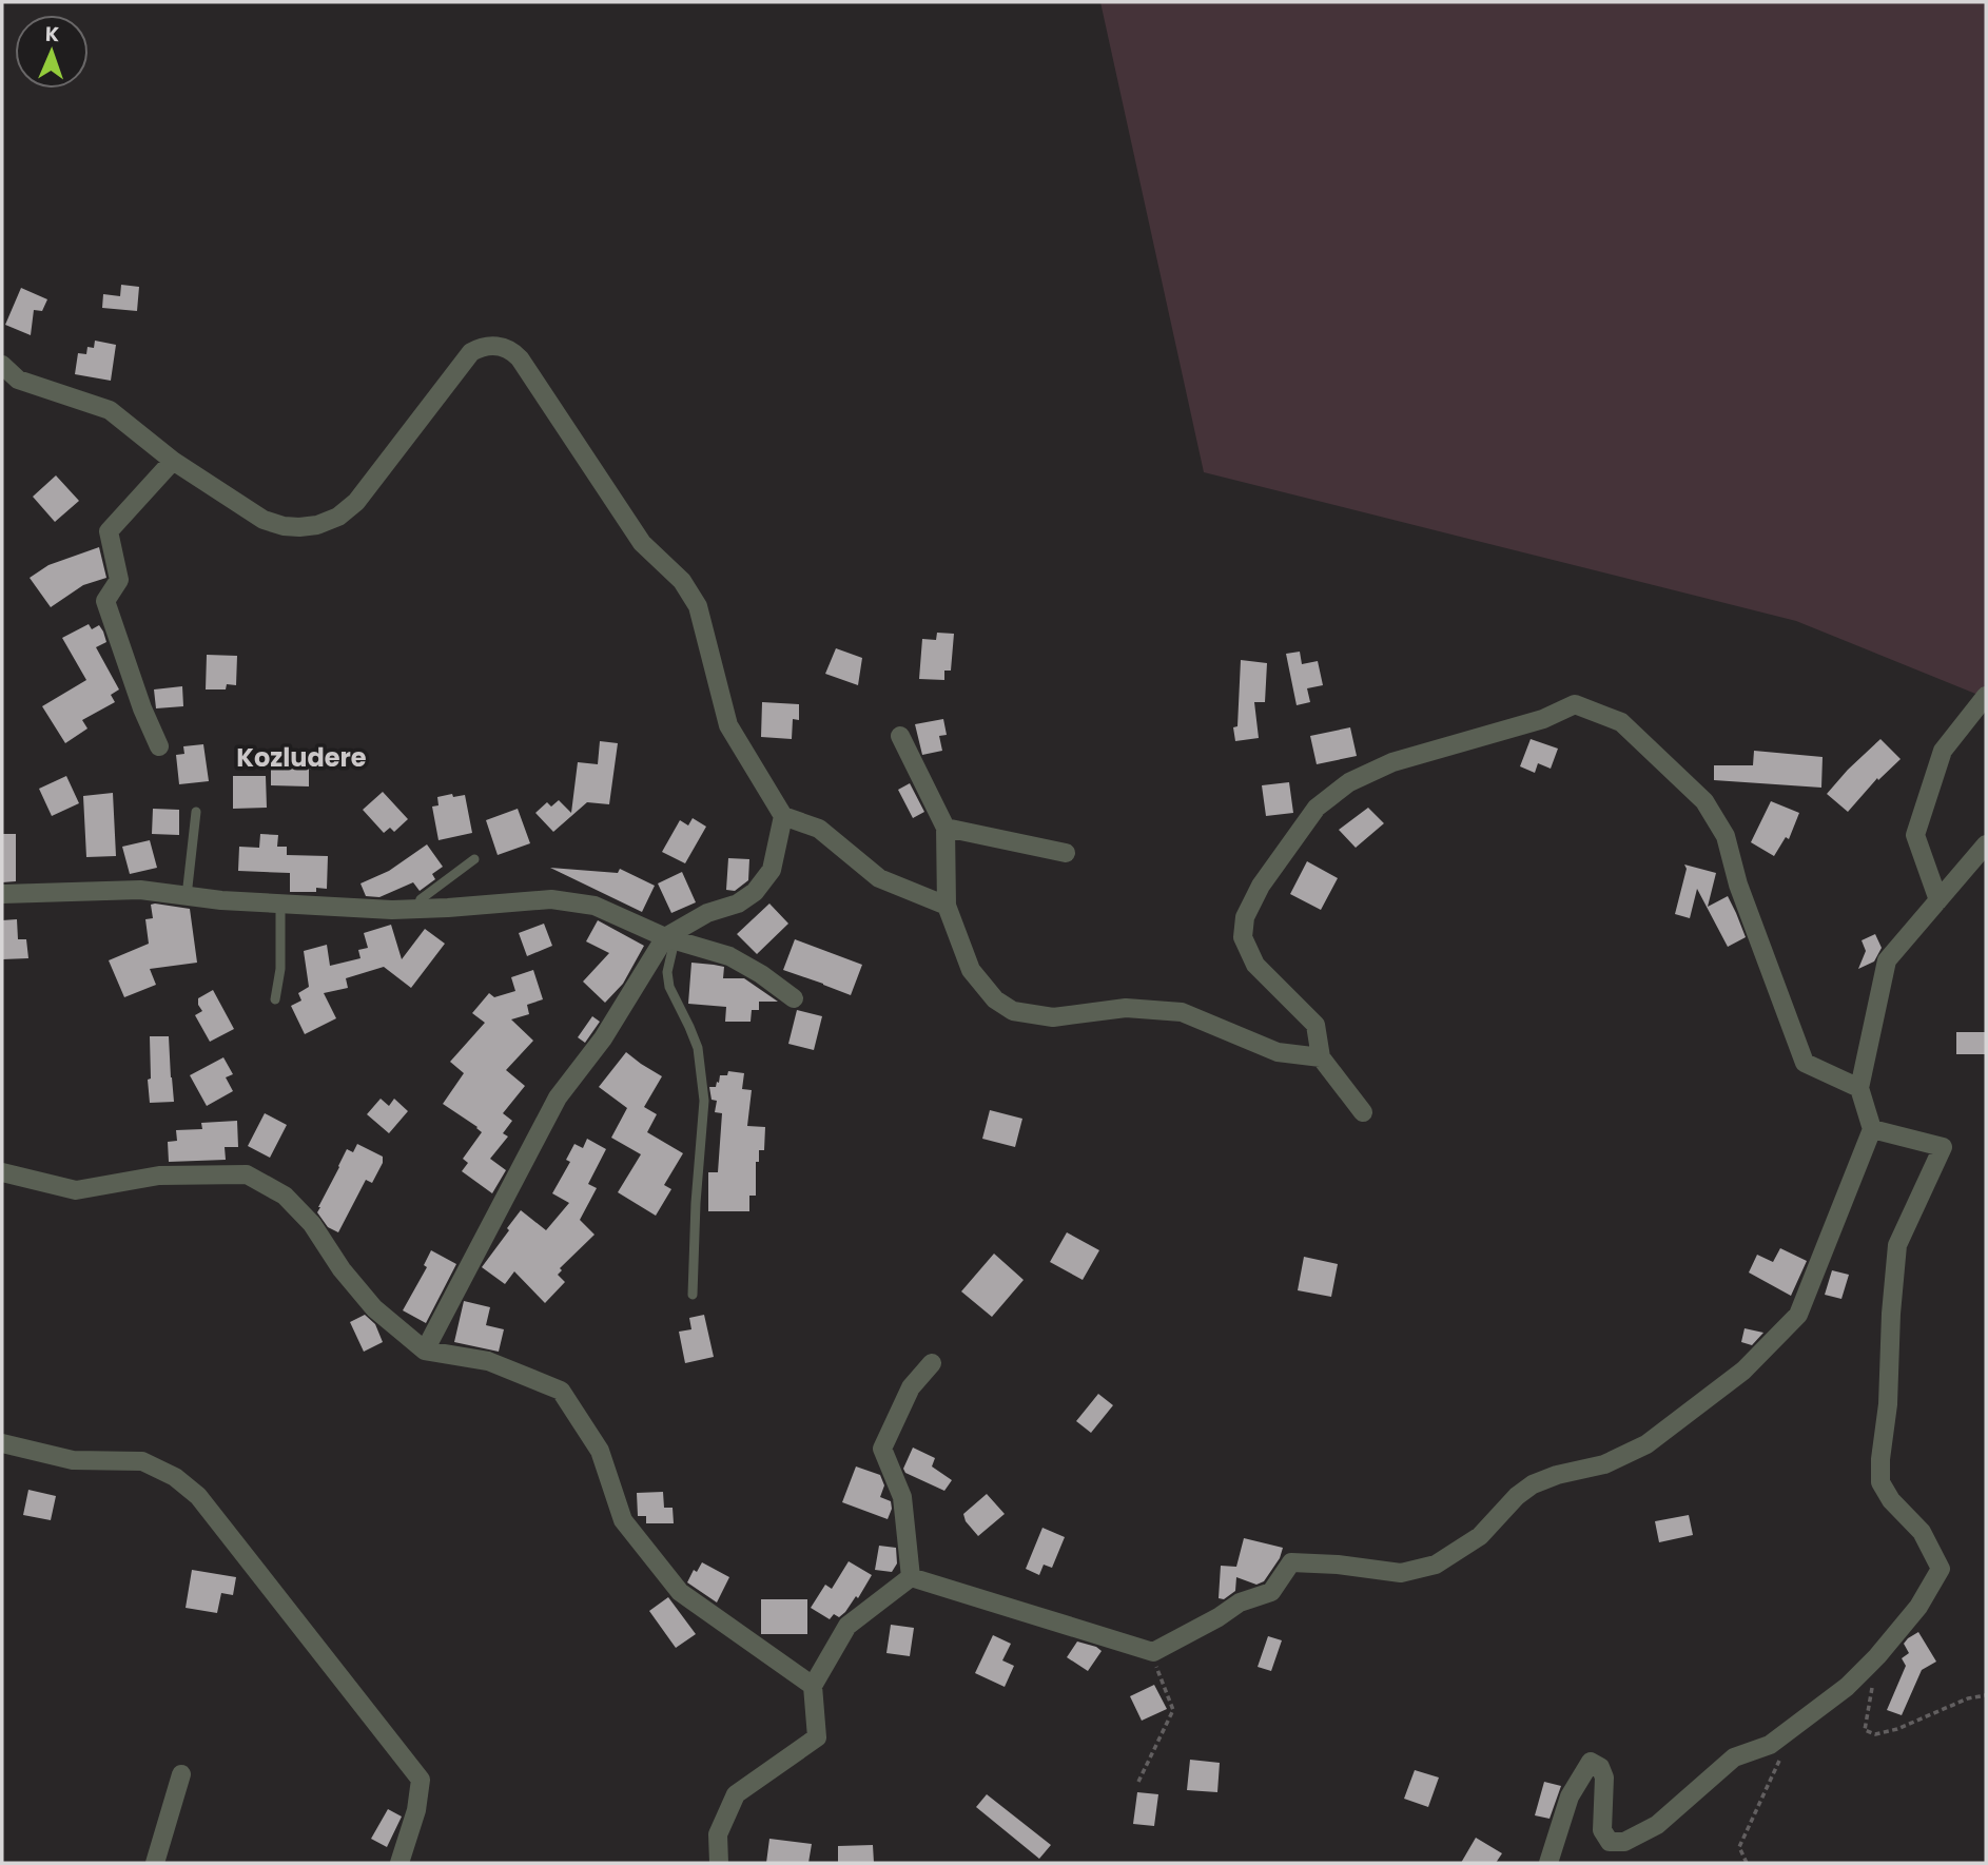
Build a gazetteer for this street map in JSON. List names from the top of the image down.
{
  "districts": ["Kozludere"],
  "north": "top"
}
